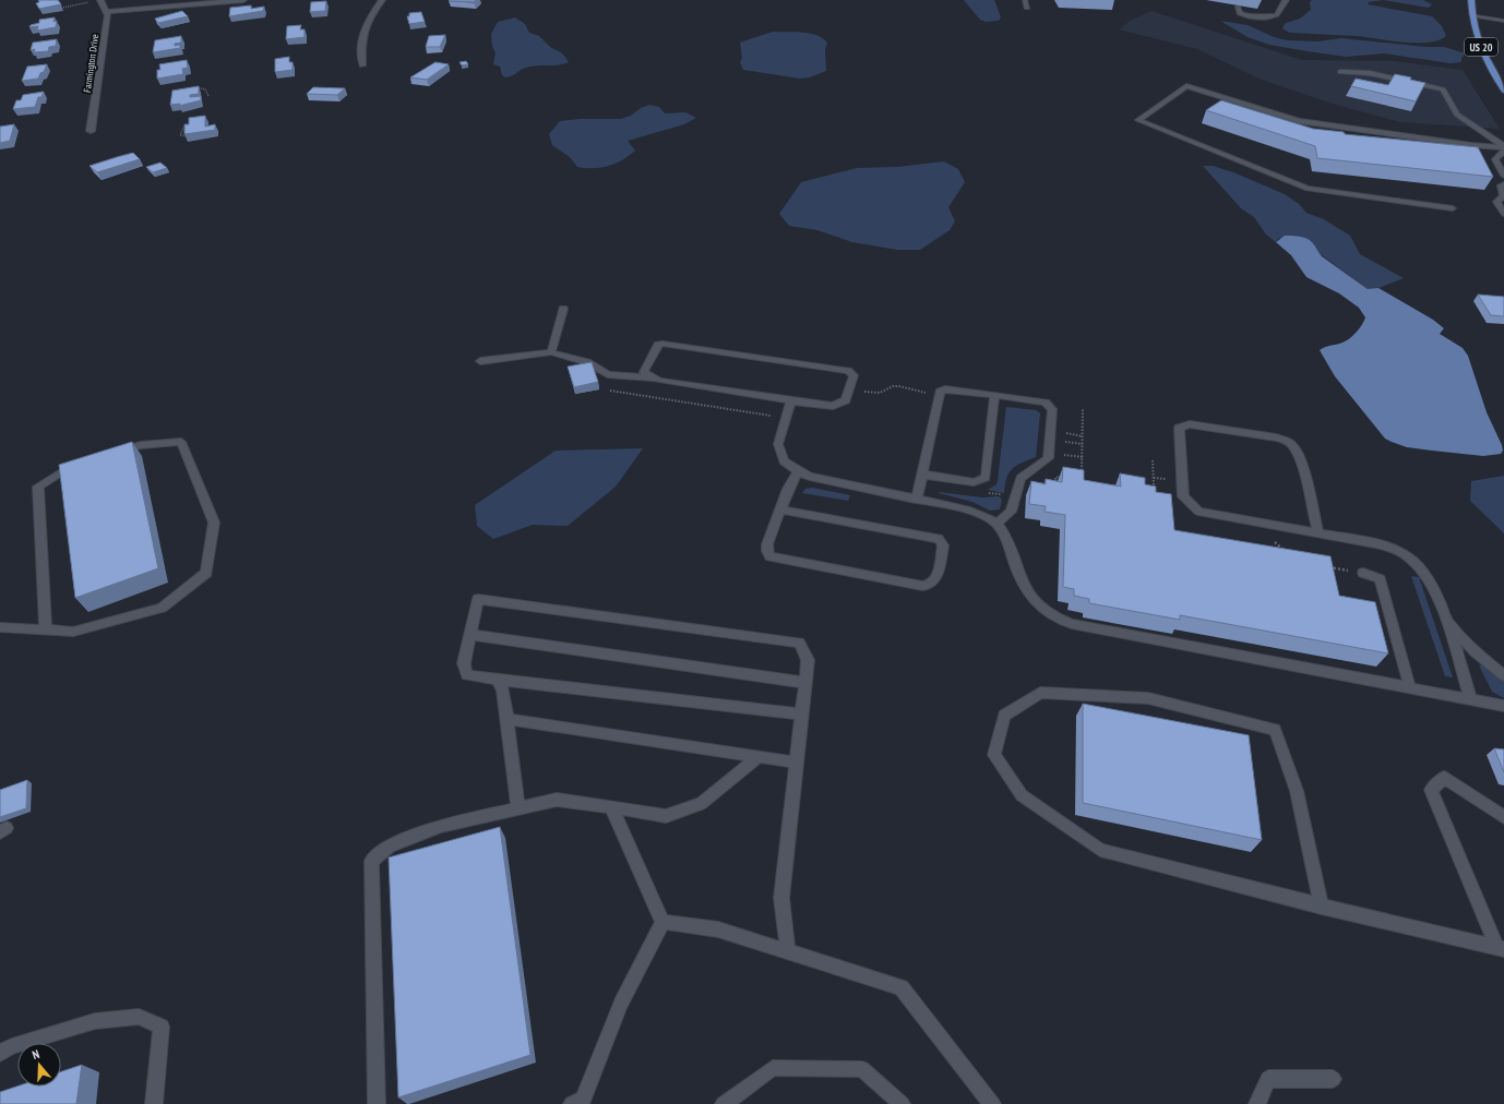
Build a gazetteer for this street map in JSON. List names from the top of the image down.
{
  "streets": {
    "main road": ["US 20"],
    "street": ["Farmington Drive"]
  },
  "north": "top"
}
